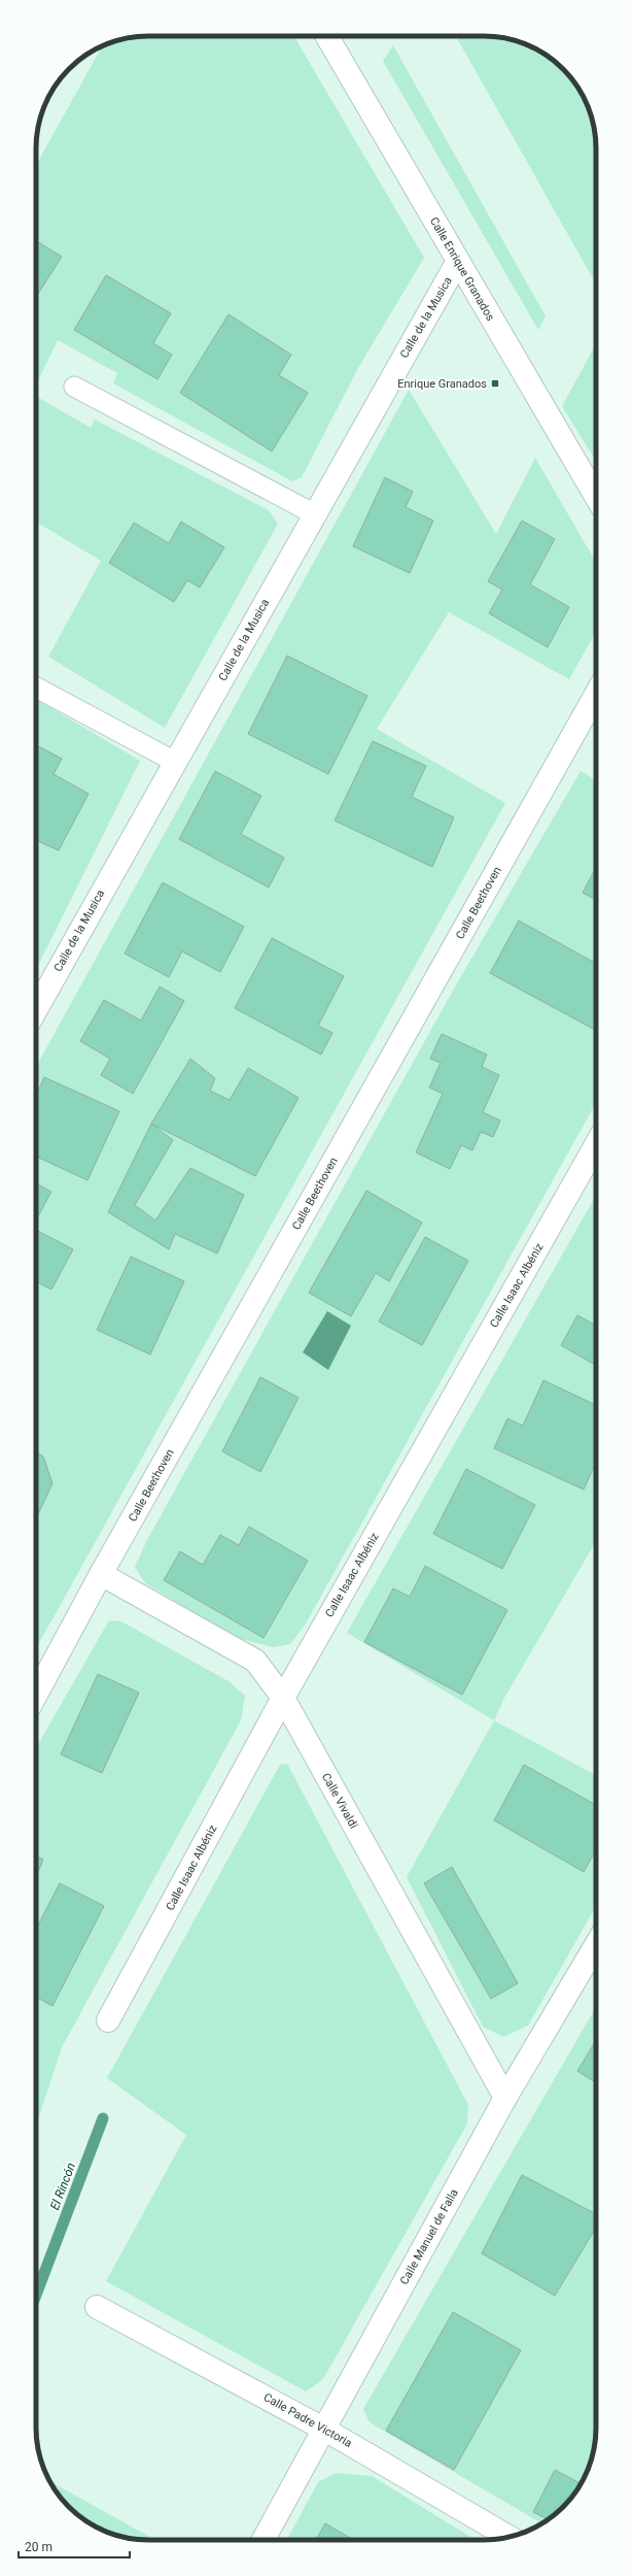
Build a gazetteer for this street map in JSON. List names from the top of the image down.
{
  "streets": {
    "street": [
      "Calle Enrique Granados",
      "Calle de la Musica",
      "Calle Beethoven",
      "Calle Isaac Albéniz",
      "Calle Vivaldi",
      "Calle Manuel de Falla",
      "Calle Padre Victoria"
    ]
  },
  "crossings": [
    ["Calle Enrique Granados", "Calle de la Musica"],
    ["Calle Beethoven", "Calle Vivaldi"],
    ["Calle Isaac Albéniz", "Calle Vivaldi"],
    ["Calle Vivaldi", "Calle Manuel de Falla"],
    ["Calle Manuel de Falla", "Calle Padre Victoria"]
  ],
  "water": ["El Rincón"],
  "places": {
    "transit": ["Enrique Granados"]
  },
  "scale_bar": "20 m"
}
